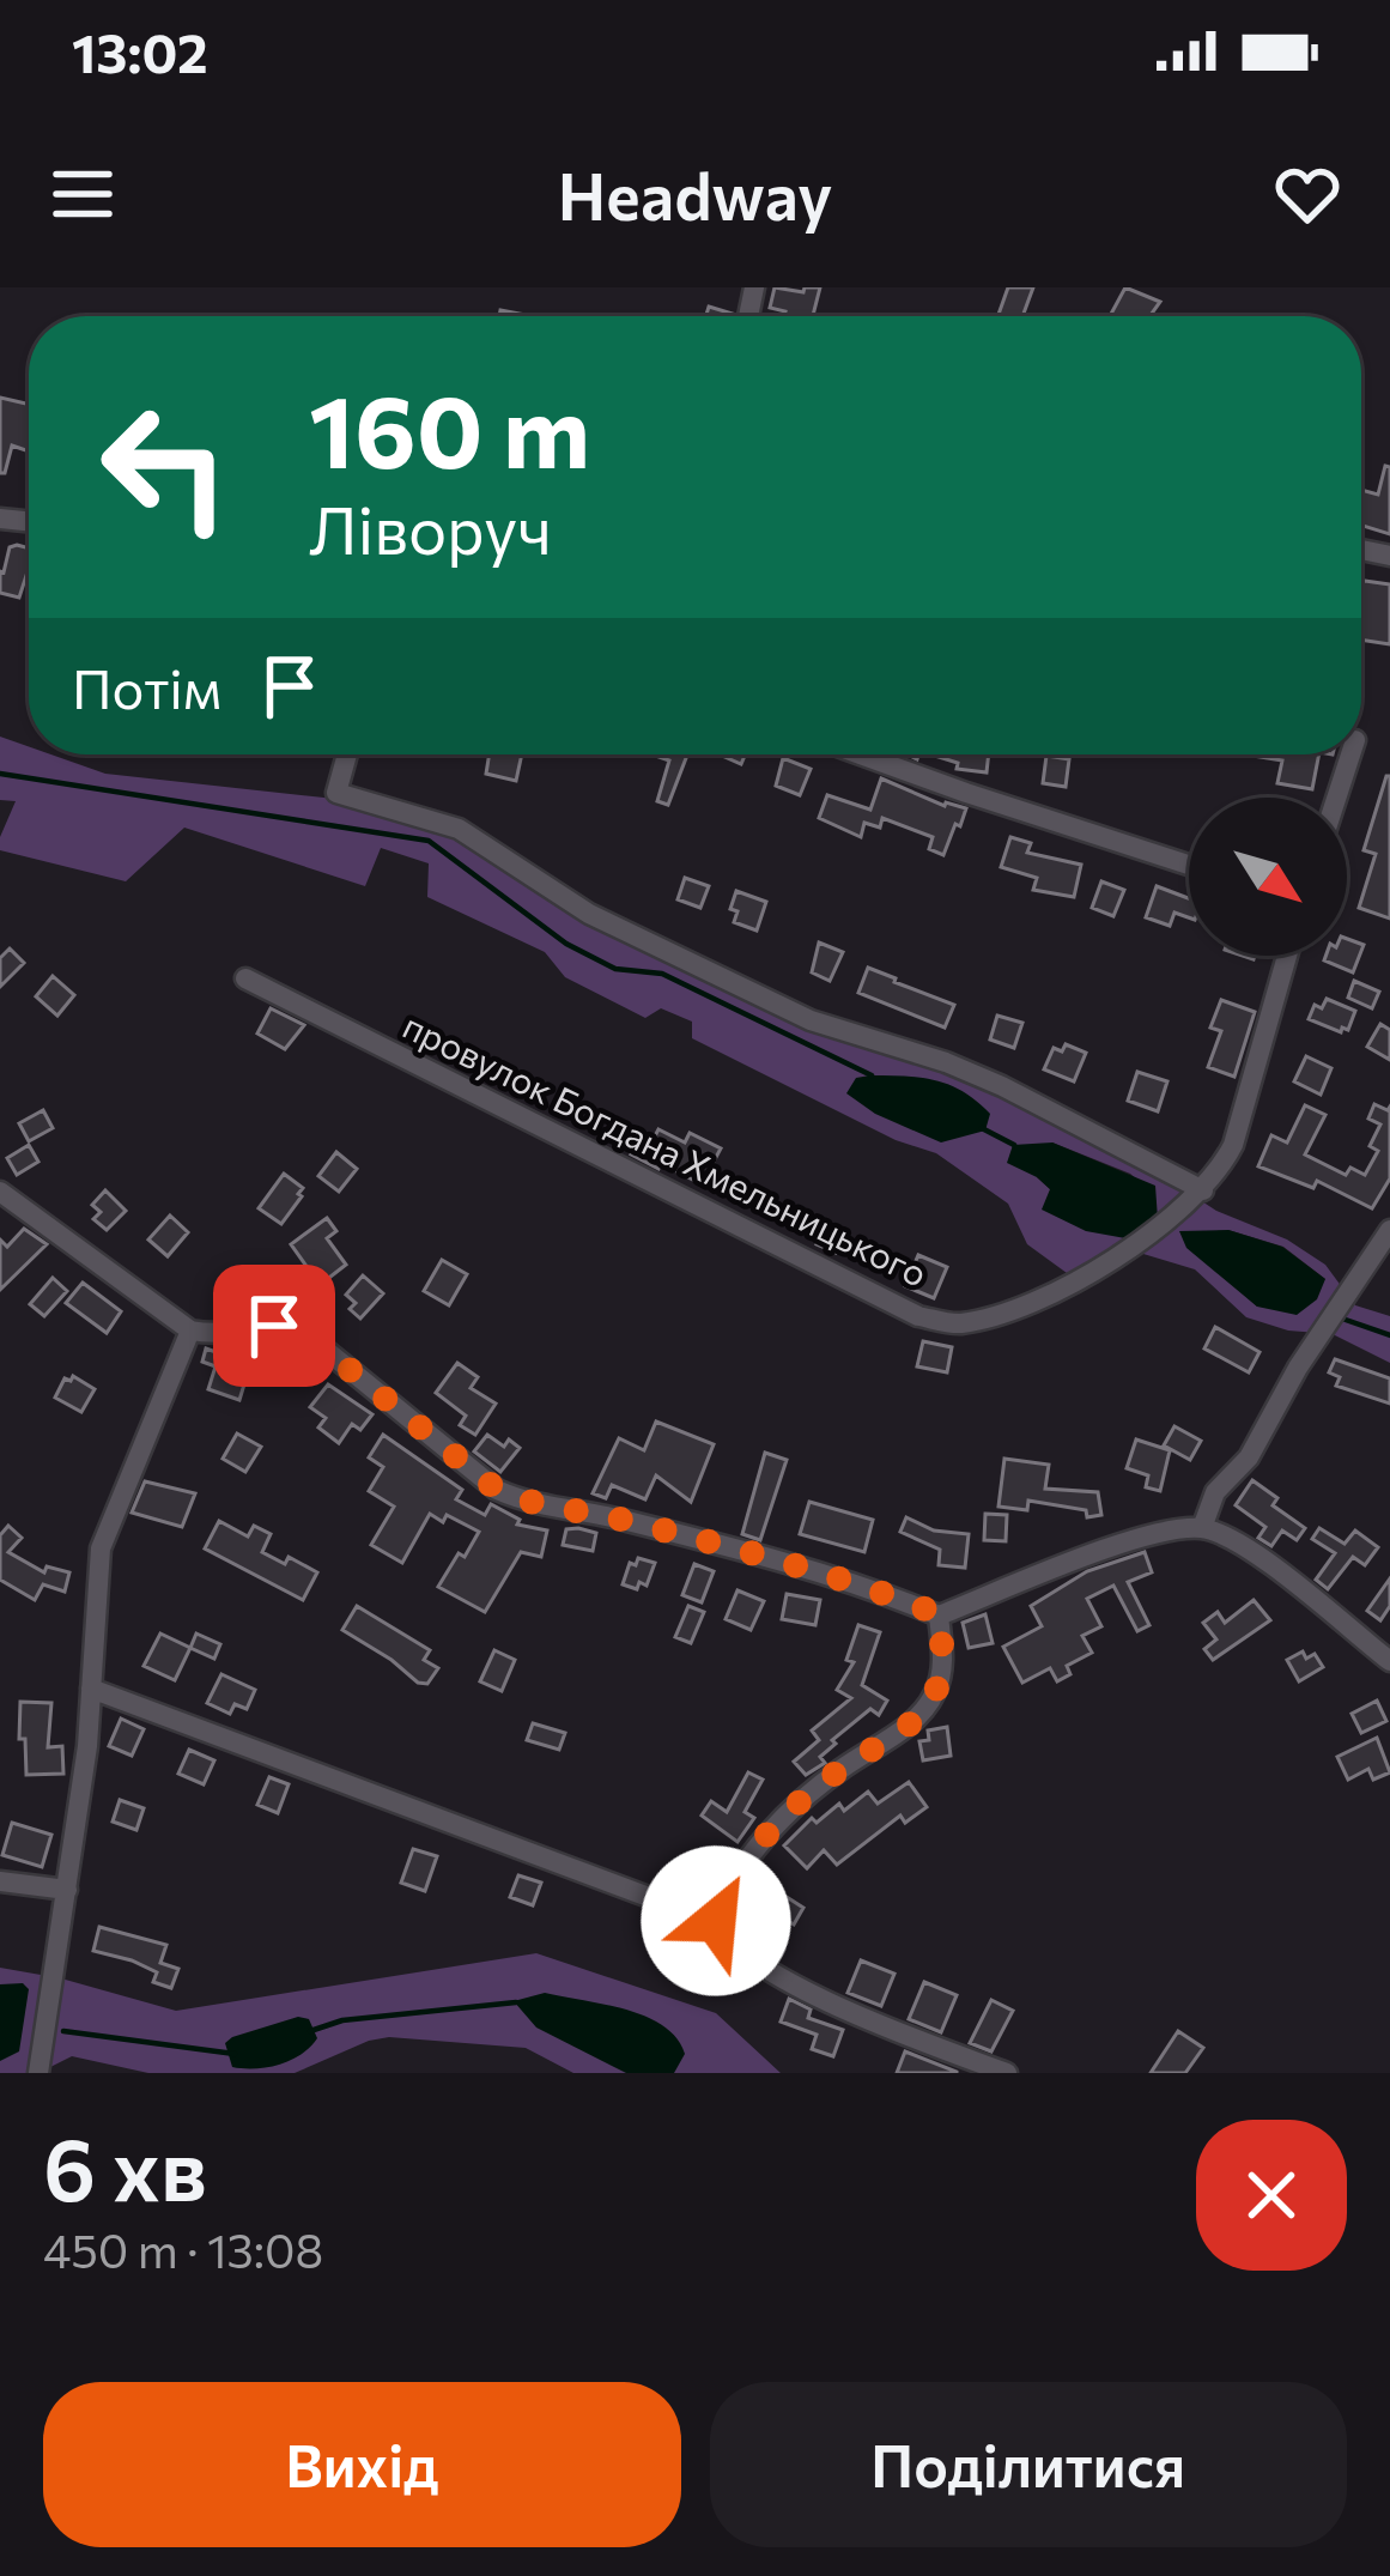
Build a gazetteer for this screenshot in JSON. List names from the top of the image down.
{
  "streets": {
    "street": ["провулок Богдана Хмельницького"]
  },
  "north": "bottom right",
  "page": {
    "status": "13:02",
    "header": "Headway",
    "turn": ["160 m", "Ліворуч"],
    "then": "Потім",
    "heading": ["6 хв", "450 m · 13:08"],
    "buttons": ["Вихід", "Поділитися"]
  }
}
